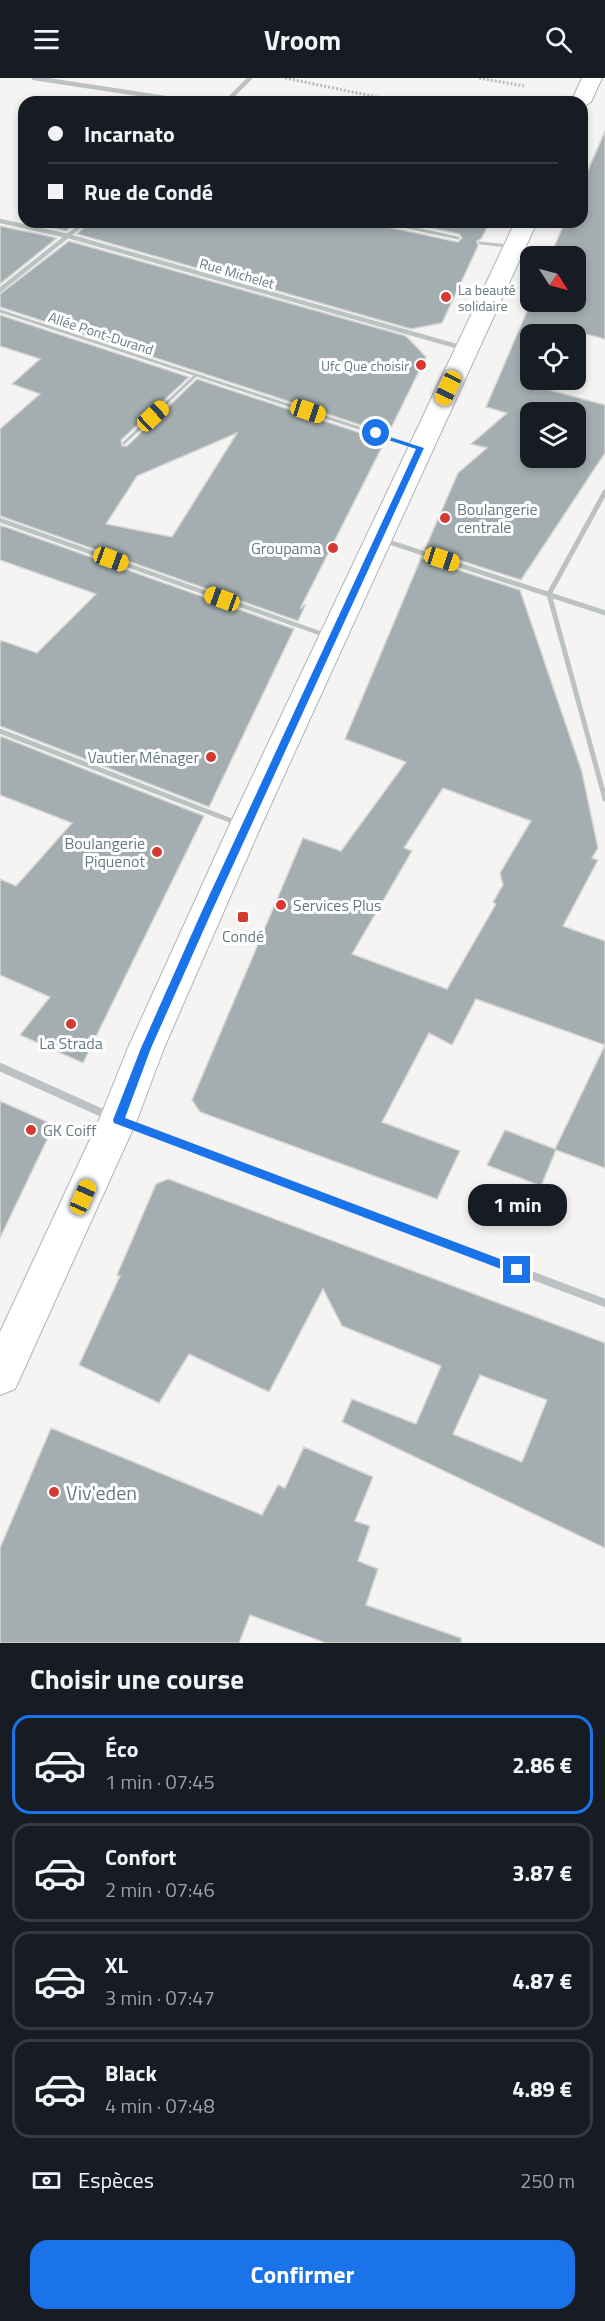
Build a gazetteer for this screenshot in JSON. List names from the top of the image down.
{
  "streets": {
    "street": ["Rue Michelet"],
    "lane": ["Allée Pont-Durand"]
  },
  "places": {
    "other": [
      "La beauté solidaire",
      "Ufc Que choisir",
      "Boulangerie centrale",
      "Groupama",
      "Vautier Ménager",
      "Boulangerie Piquenot",
      "Services Plus",
      "La Strada",
      "GK Coiff",
      "Viv'eden"
    ],
    "transit": ["Condé"]
  },
  "north": "bottom right",
  "page": {
    "header": "Vroom",
    "banner": ["Incarnato", "Rue de Condé"],
    "bubble": "1 min",
    "heading": "Choisir une course",
    "list": [
      {
        "name": "Éco",
        "note": "1 min · 07:45",
        "value": "2.86 €"
      },
      {
        "name": "Confort",
        "note": "2 min · 07:46",
        "value": "3.87 €"
      },
      {
        "name": "XL",
        "note": "3 min · 07:47",
        "value": "4.87 €"
      },
      {
        "name": "Black",
        "note": "4 min · 07:48",
        "value": "4.89 €"
      }
    ],
    "pay": ["Espèces", "250 m"],
    "buttons": "Confirmer"
  }
}
